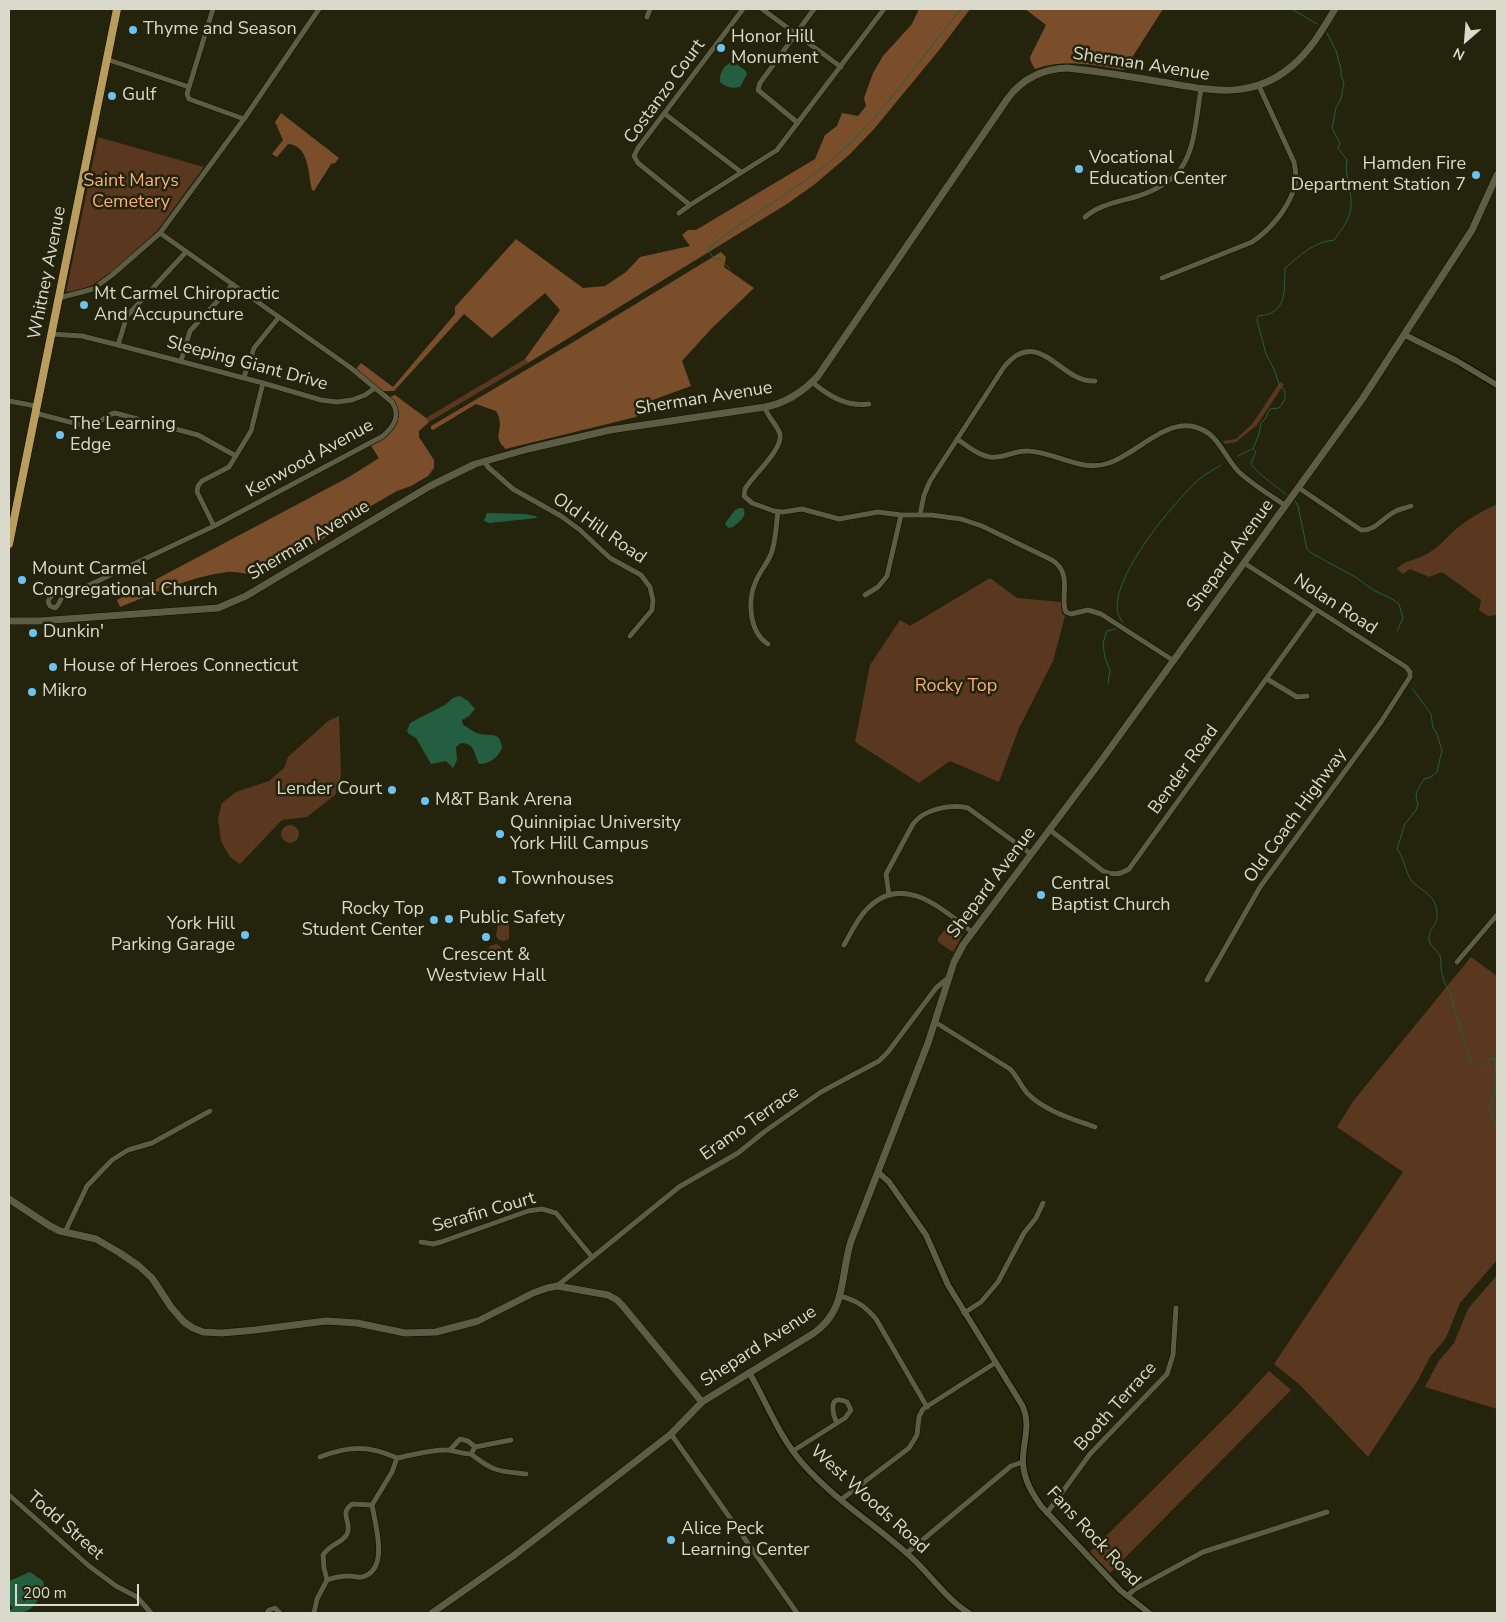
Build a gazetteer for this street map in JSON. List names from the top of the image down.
{
  "streets": {
    "highway": ["Whitney Avenue"],
    "main road": ["Sherman Avenue", "Shepard Avenue"],
    "street": [
      "Costanzo Court",
      "Sleeping Giant Drive",
      "Kenwood Avenue",
      "Old Hill Road",
      "Nolan Road",
      "Bender Road",
      "Old Coach Highway",
      "Eramo Terrace",
      "Serafin Court",
      "Booth Terrace",
      "West Woods Road",
      "Todd Street",
      "Fans Rock Road"
    ]
  },
  "crossings": [
    ["Sherman Avenue", "Old Hill Road"],
    ["Whitney Avenue", "Sleeping Giant Drive"],
    ["Sleeping Giant Drive", "Kenwood Avenue"],
    ["Shepard Avenue", "Nolan Road"],
    ["Shepard Avenue", "Bender Road"],
    ["Shepard Avenue", "Eramo Terrace"],
    ["Shepard Avenue", "West Woods Road"],
    ["Shepard Avenue", "Fans Rock Road"],
    ["Nolan Road", "Bender Road"],
    ["Nolan Road", "Old Coach Highway"],
    ["Eramo Terrace", "Serafin Court"],
    ["Booth Terrace", "Fans Rock Road"]
  ],
  "parks": ["Saint Marys Cemetery", "Rocky Top"],
  "places": [
    "Thyme and Season",
    "Honor Hill Monument",
    "Gulf",
    "Vocational Education Center",
    "Hamden Fire Department Station 7",
    "Mt Carmel Chiropractic And Accupuncture",
    "The Learning Edge",
    "Mount Carmel Congregational Church",
    "Dunkin'",
    "House of Heroes Connecticut",
    "Mikro",
    "Lender Court",
    "M&T Bank Arena",
    "Quinnipiac University York Hill Campus",
    "Townhouses",
    "Central Baptist Church",
    "Public Safety",
    "Rocky Top Student Center",
    "York Hill Parking Garage",
    "Crescent & Westview Hall",
    "Alice Peck Learning Center"
  ],
  "scale_bar": "200 m",
  "north": "bottom left"
}
